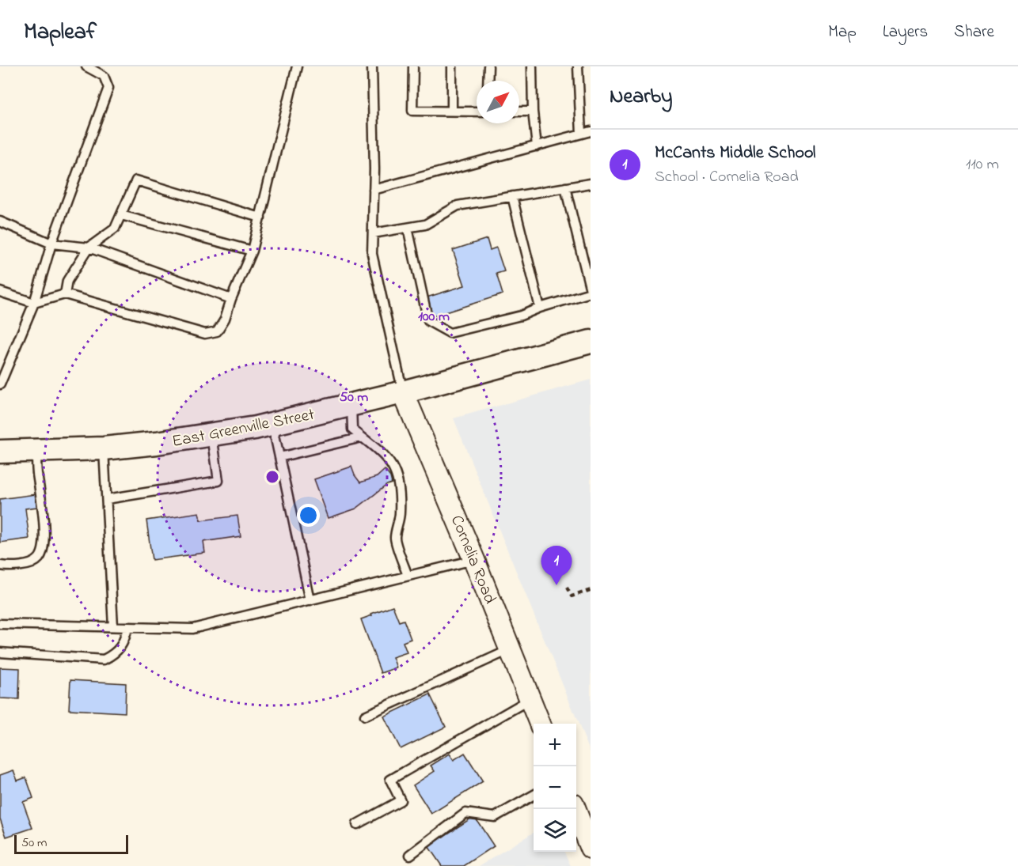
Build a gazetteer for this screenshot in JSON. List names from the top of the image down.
{
  "streets": {
    "main road": ["East Greenville Street"],
    "street": ["Cornelia Road"]
  },
  "crossings": [
    ["East Greenville Street", "Cornelia Road"]
  ],
  "scale_bar": "50 m",
  "north": "top right",
  "page": {
    "header": "Mapleaf",
    "nav": ["Map", "Layers", "Share"],
    "heading": "Nearby",
    "list": [
      {
        "mark": "1",
        "name": "McCants Middle School",
        "note": "School · Cornelia Road",
        "value": "110 m"
      }
    ],
    "pins": "1",
    "map_buttons": ["+", "−"],
    "scale": "50 m"
  },
  "rings": ["100 m", "50 m"]
}
